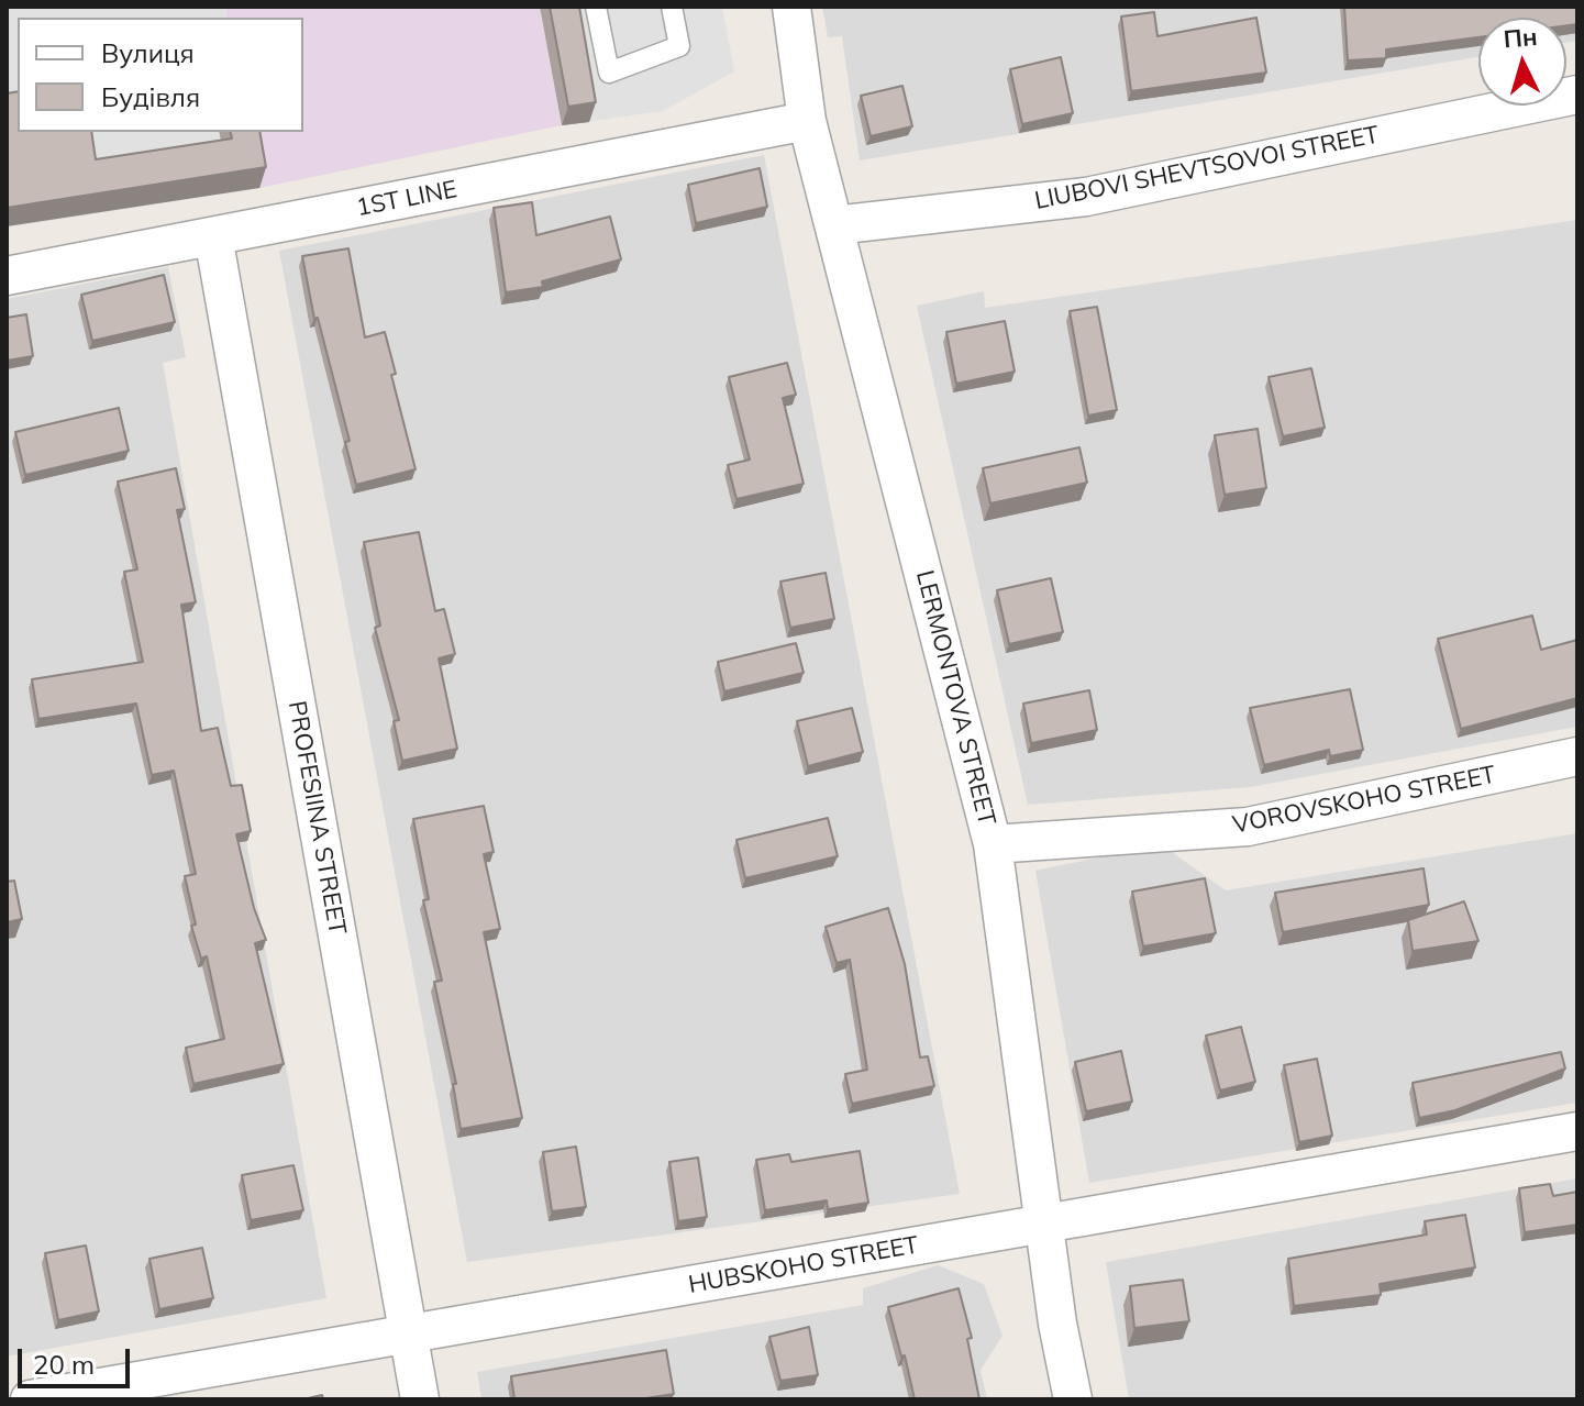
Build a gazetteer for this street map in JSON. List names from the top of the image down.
{
  "streets": {
    "street": [
      "LIUBOVI SHEVTSOVOI STREET",
      "1ST LINE",
      "LERMONTOVA STREET",
      "VOROVSKOHO STREET",
      "PROFESIINA STREET",
      "HUBSKOHO STREET"
    ]
  },
  "crossings": [
    ["LIUBOVI SHEVTSOVOI STREET", "LERMONTOVA STREET"],
    ["1ST LINE", "LERMONTOVA STREET"],
    ["1ST LINE", "PROFESIINA STREET"],
    ["LERMONTOVA STREET", "VOROVSKOHO STREET"],
    ["LERMONTOVA STREET", "HUBSKOHO STREET"],
    ["PROFESIINA STREET", "HUBSKOHO STREET"]
  ],
  "legend": ["Вулиця", "Будівля"],
  "scale_bar": "20 m",
  "north": "top"
}
